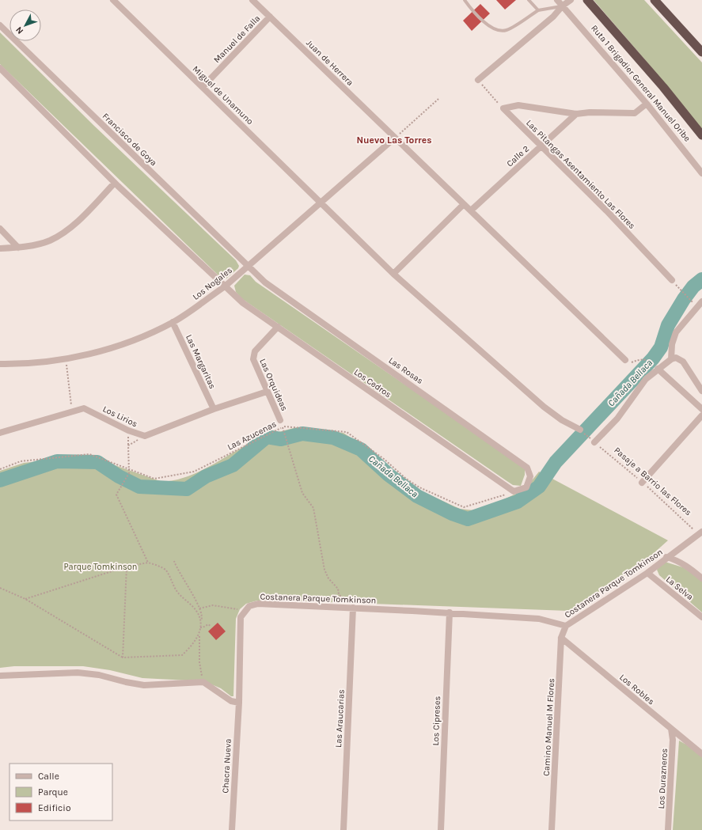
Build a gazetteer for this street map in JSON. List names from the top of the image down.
{
  "streets": {
    "highway": ["Ruta 1 Brigadier General Manuel Oribe"],
    "street": [
      "Manuel de Falla",
      "Juan de Herrera",
      "Miguel de Unamuno",
      "Francisco de Goya",
      "Calle 2",
      "Las Pitangas Asentamiento Las Flores",
      "Los Nogales",
      "Las Margaritas",
      "Las Rosas",
      "Los Cedros",
      "Las Orquideas",
      "Los Lirios",
      "Costanera Parque Tomkinson",
      "La Selva",
      "Los Robles",
      "Las Araucarias",
      "Los Cipreses",
      "Camino Manuel M Flores",
      "Chacra Nueva",
      "Los Durazneros"
    ],
    "path": ["Las Azucenas", "Pasaje a Barrio las Flores"]
  },
  "crossings": [
    ["Manuel de Falla", "Juan de Herrera"],
    ["Manuel de Falla", "Miguel de Unamuno"],
    ["Juan de Herrera", "Calle 2"],
    ["Juan de Herrera", "Los Nogales"],
    ["Miguel de Unamuno", "Los Nogales"],
    ["Francisco de Goya", "Los Nogales"],
    ["Francisco de Goya", "Las Rosas"],
    ["Calle 2", "Las Pitangas Asentamiento Las Flores"],
    ["Los Nogales", "Las Margaritas"],
    ["Los Nogales", "Las Rosas"],
    ["Los Nogales", "Los Cedros"],
    ["Las Margaritas", "Los Lirios"],
    ["Las Rosas", "Los Cedros"],
    ["Las Rosas", "Las Azucenas"],
    ["Los Cedros", "Las Orquideas"],
    ["Los Cedros", "Las Azucenas"],
    ["Las Orquideas", "Los Lirios"],
    ["Pasaje a Barrio las Flores", "Costanera Parque Tomkinson"],
    ["Costanera Parque Tomkinson", "La Selva"],
    ["Costanera Parque Tomkinson", "Las Araucarias"],
    ["Costanera Parque Tomkinson", "Los Cipreses"],
    ["Costanera Parque Tomkinson", "Camino Manuel M Flores"],
    ["Los Robles", "Camino Manuel M Flores"],
    ["Los Robles", "Los Durazneros"]
  ],
  "districts": ["Nuevo Las Torres"],
  "water": ["Cañada Bellaca"],
  "parks": ["Parque Tomkinson"],
  "legend": ["Calle", "Parque", "Edificio"],
  "north": "bottom left"
}
